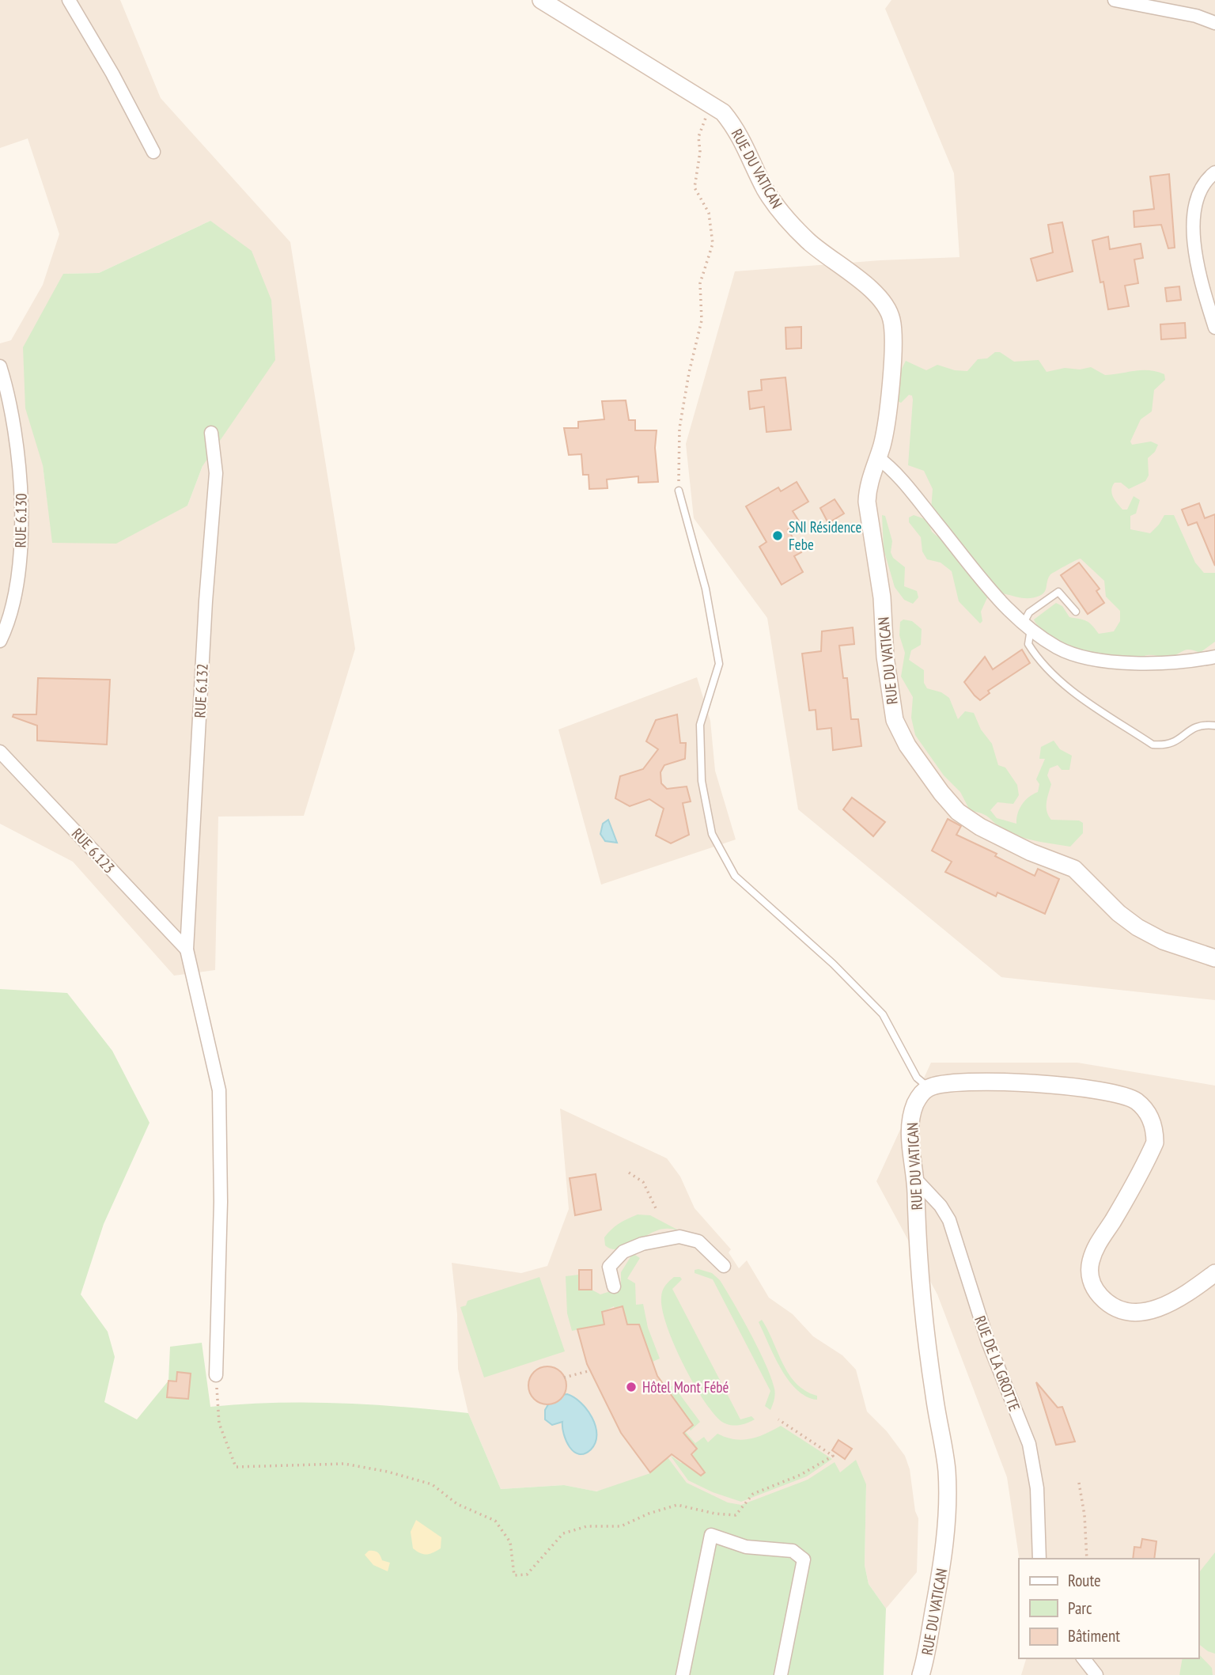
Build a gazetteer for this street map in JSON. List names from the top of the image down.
{
  "streets": {
    "street": [
      "RUE DU VATICAN",
      "RUE 6.130",
      "RUE 6.132",
      "RUE 6.123",
      "RUE DE LA GROTTE"
    ]
  },
  "crossings": [
    ["RUE DU VATICAN", "RUE DE LA GROTTE"],
    ["RUE 6.132", "RUE 6.123"]
  ],
  "places": ["SNI Résidence Febe", "Hôtel Mont Fébé"],
  "legend": ["Route", "Parc", "Bâtiment"]
}
